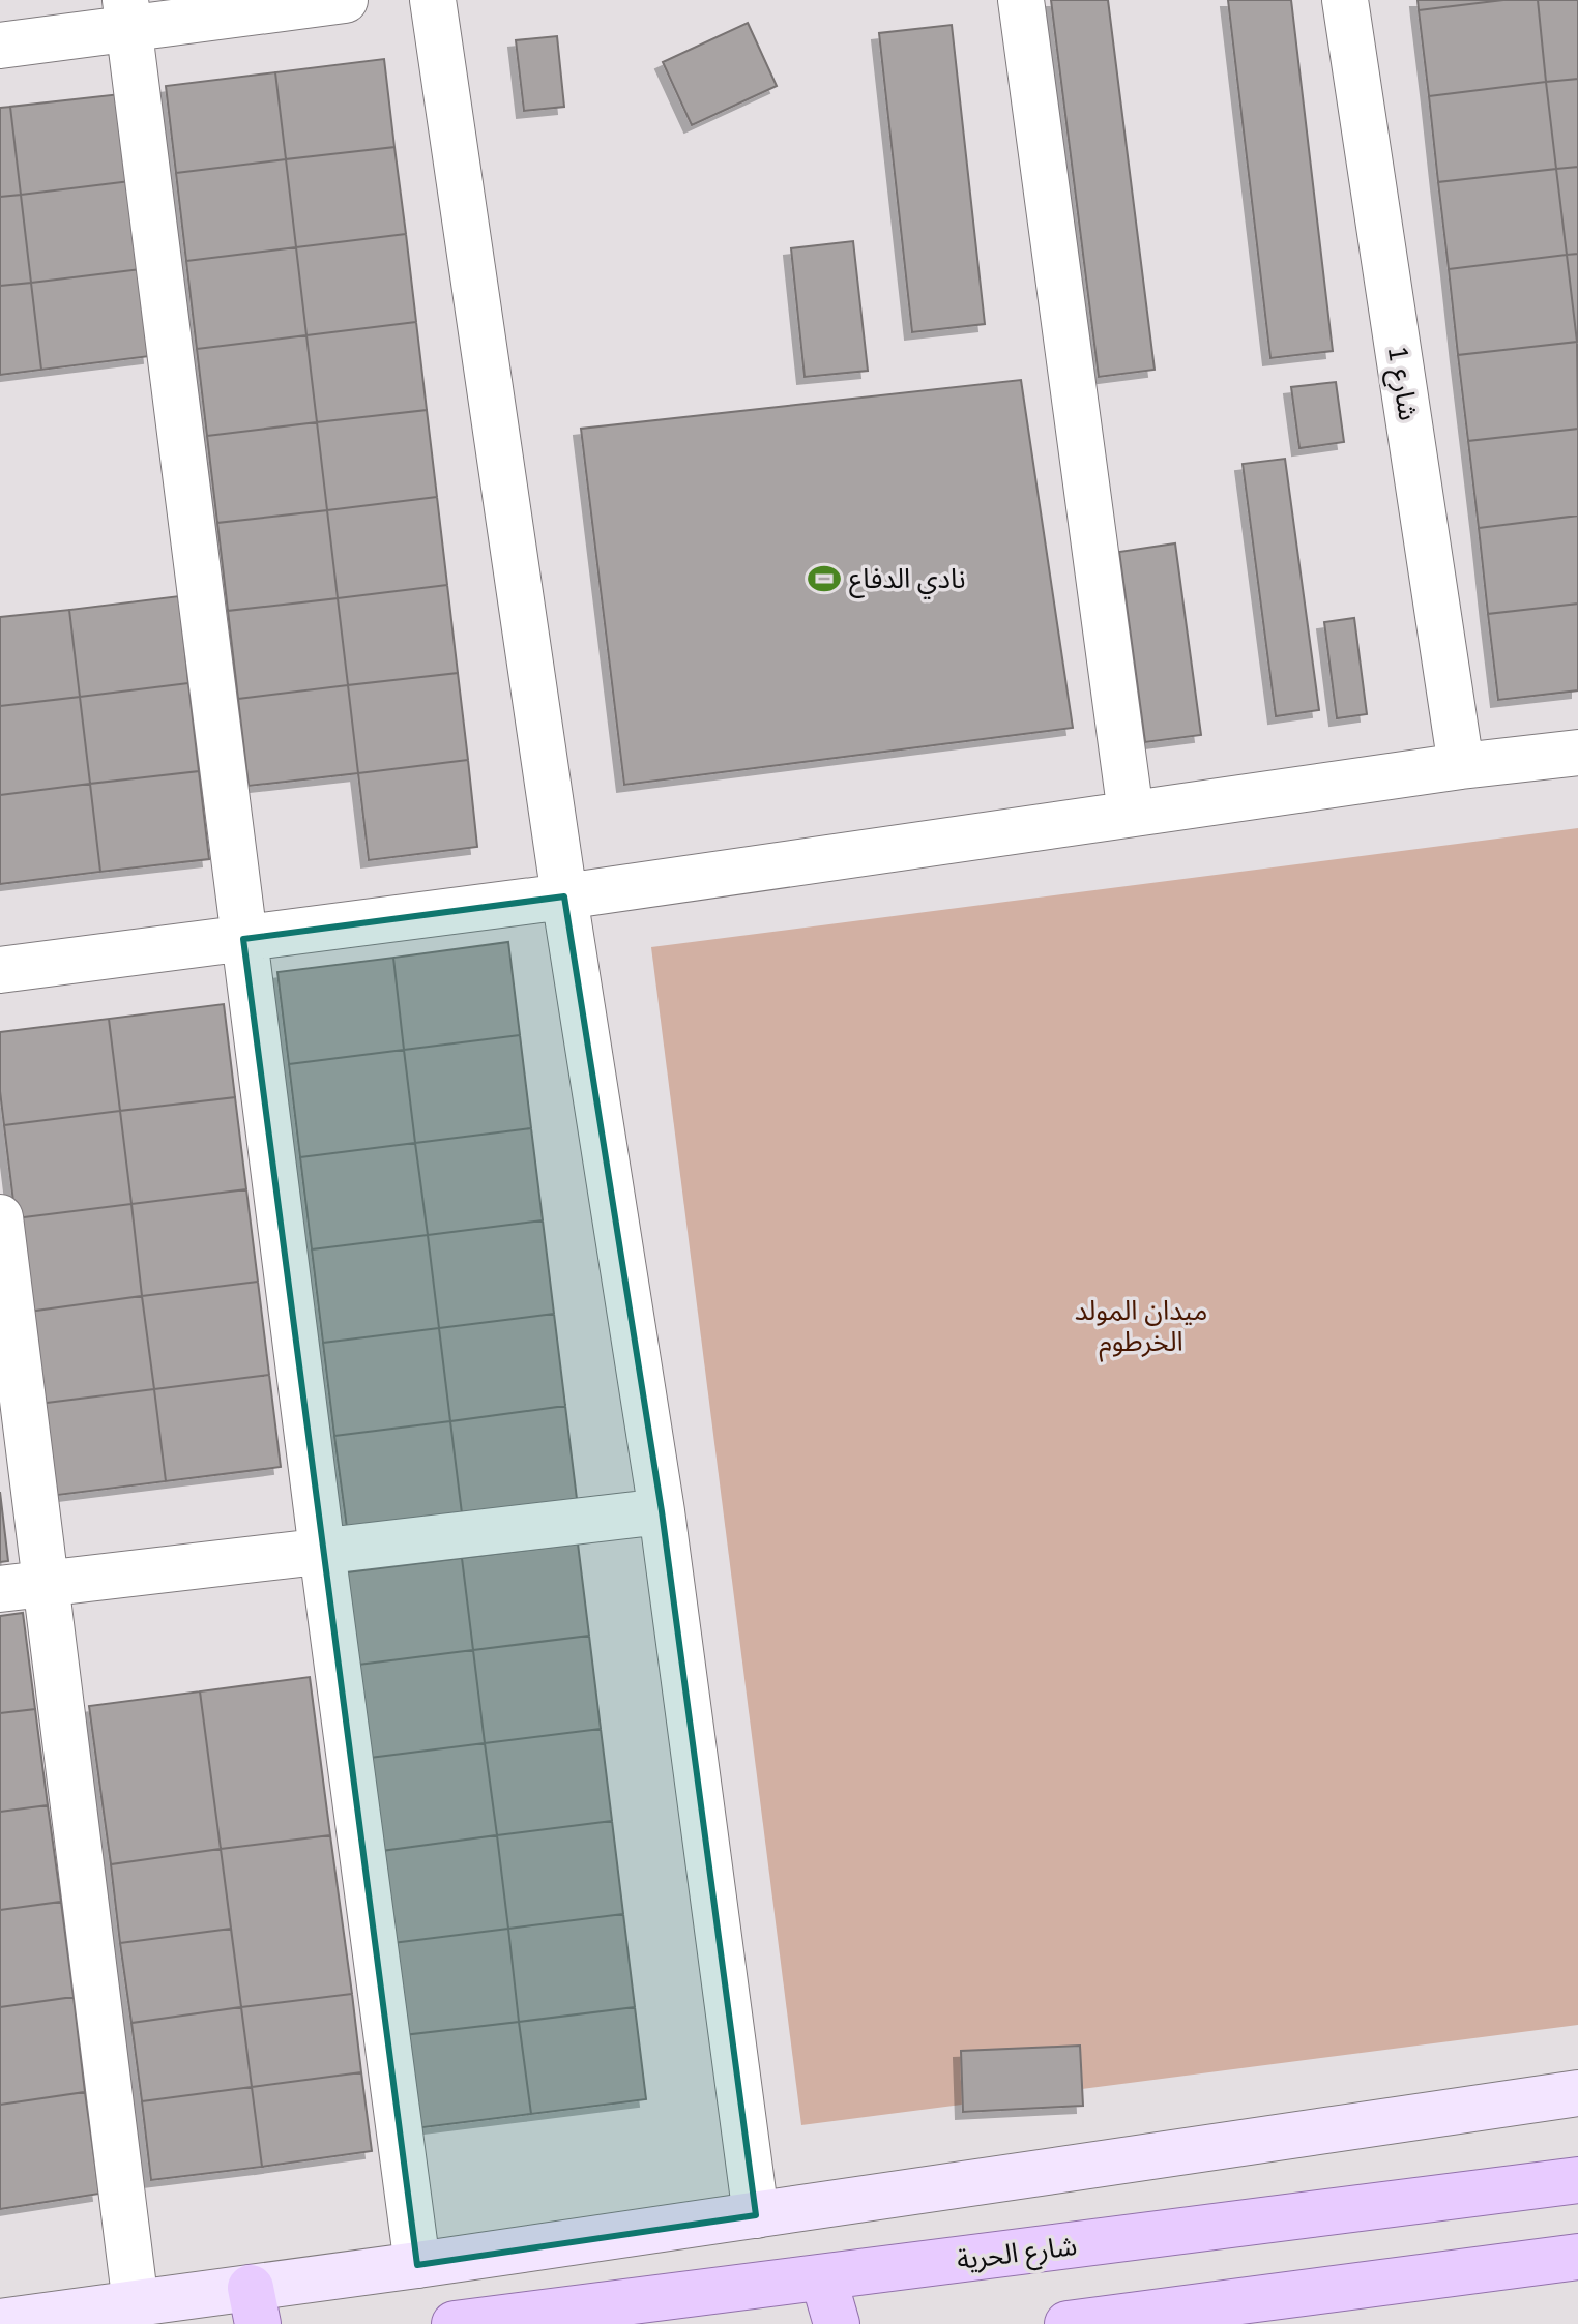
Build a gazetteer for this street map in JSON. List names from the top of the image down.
{
  "streets": {
    "main road": ["شارع الحرية"],
    "street": ["شارع 1"]
  },
  "parks": ["ميدان المولد الخرطوم"],
  "places": {
    "sports": ["نادي الدفاع"]
  }
}
